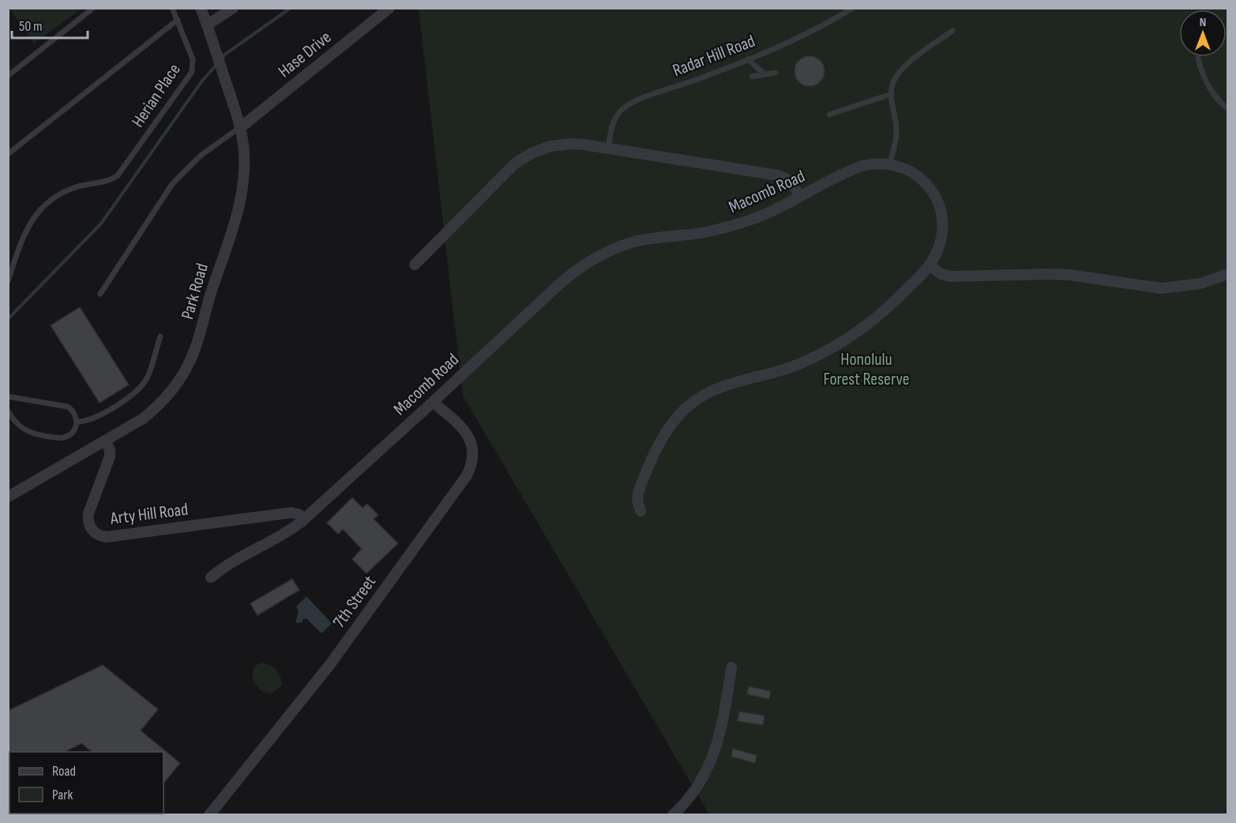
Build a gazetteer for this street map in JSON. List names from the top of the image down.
{
  "streets": {
    "street": [
      "Hase Drive",
      "Macomb Road",
      "Park Road",
      "Arty Hill Road",
      "7th Street"
    ],
    "lane": ["Radar Hill Road", "Herian Place"]
  },
  "crossings": [
    ["Hase Drive", "Park Road"],
    ["Macomb Road", "Arty Hill Road"],
    ["Macomb Road", "7th Street"],
    ["Park Road", "Arty Hill Road"]
  ],
  "parks": ["Honolulu Forest Reserve"],
  "legend": ["Road", "Park"],
  "scale_bar": "50 m",
  "north": "top"
}
